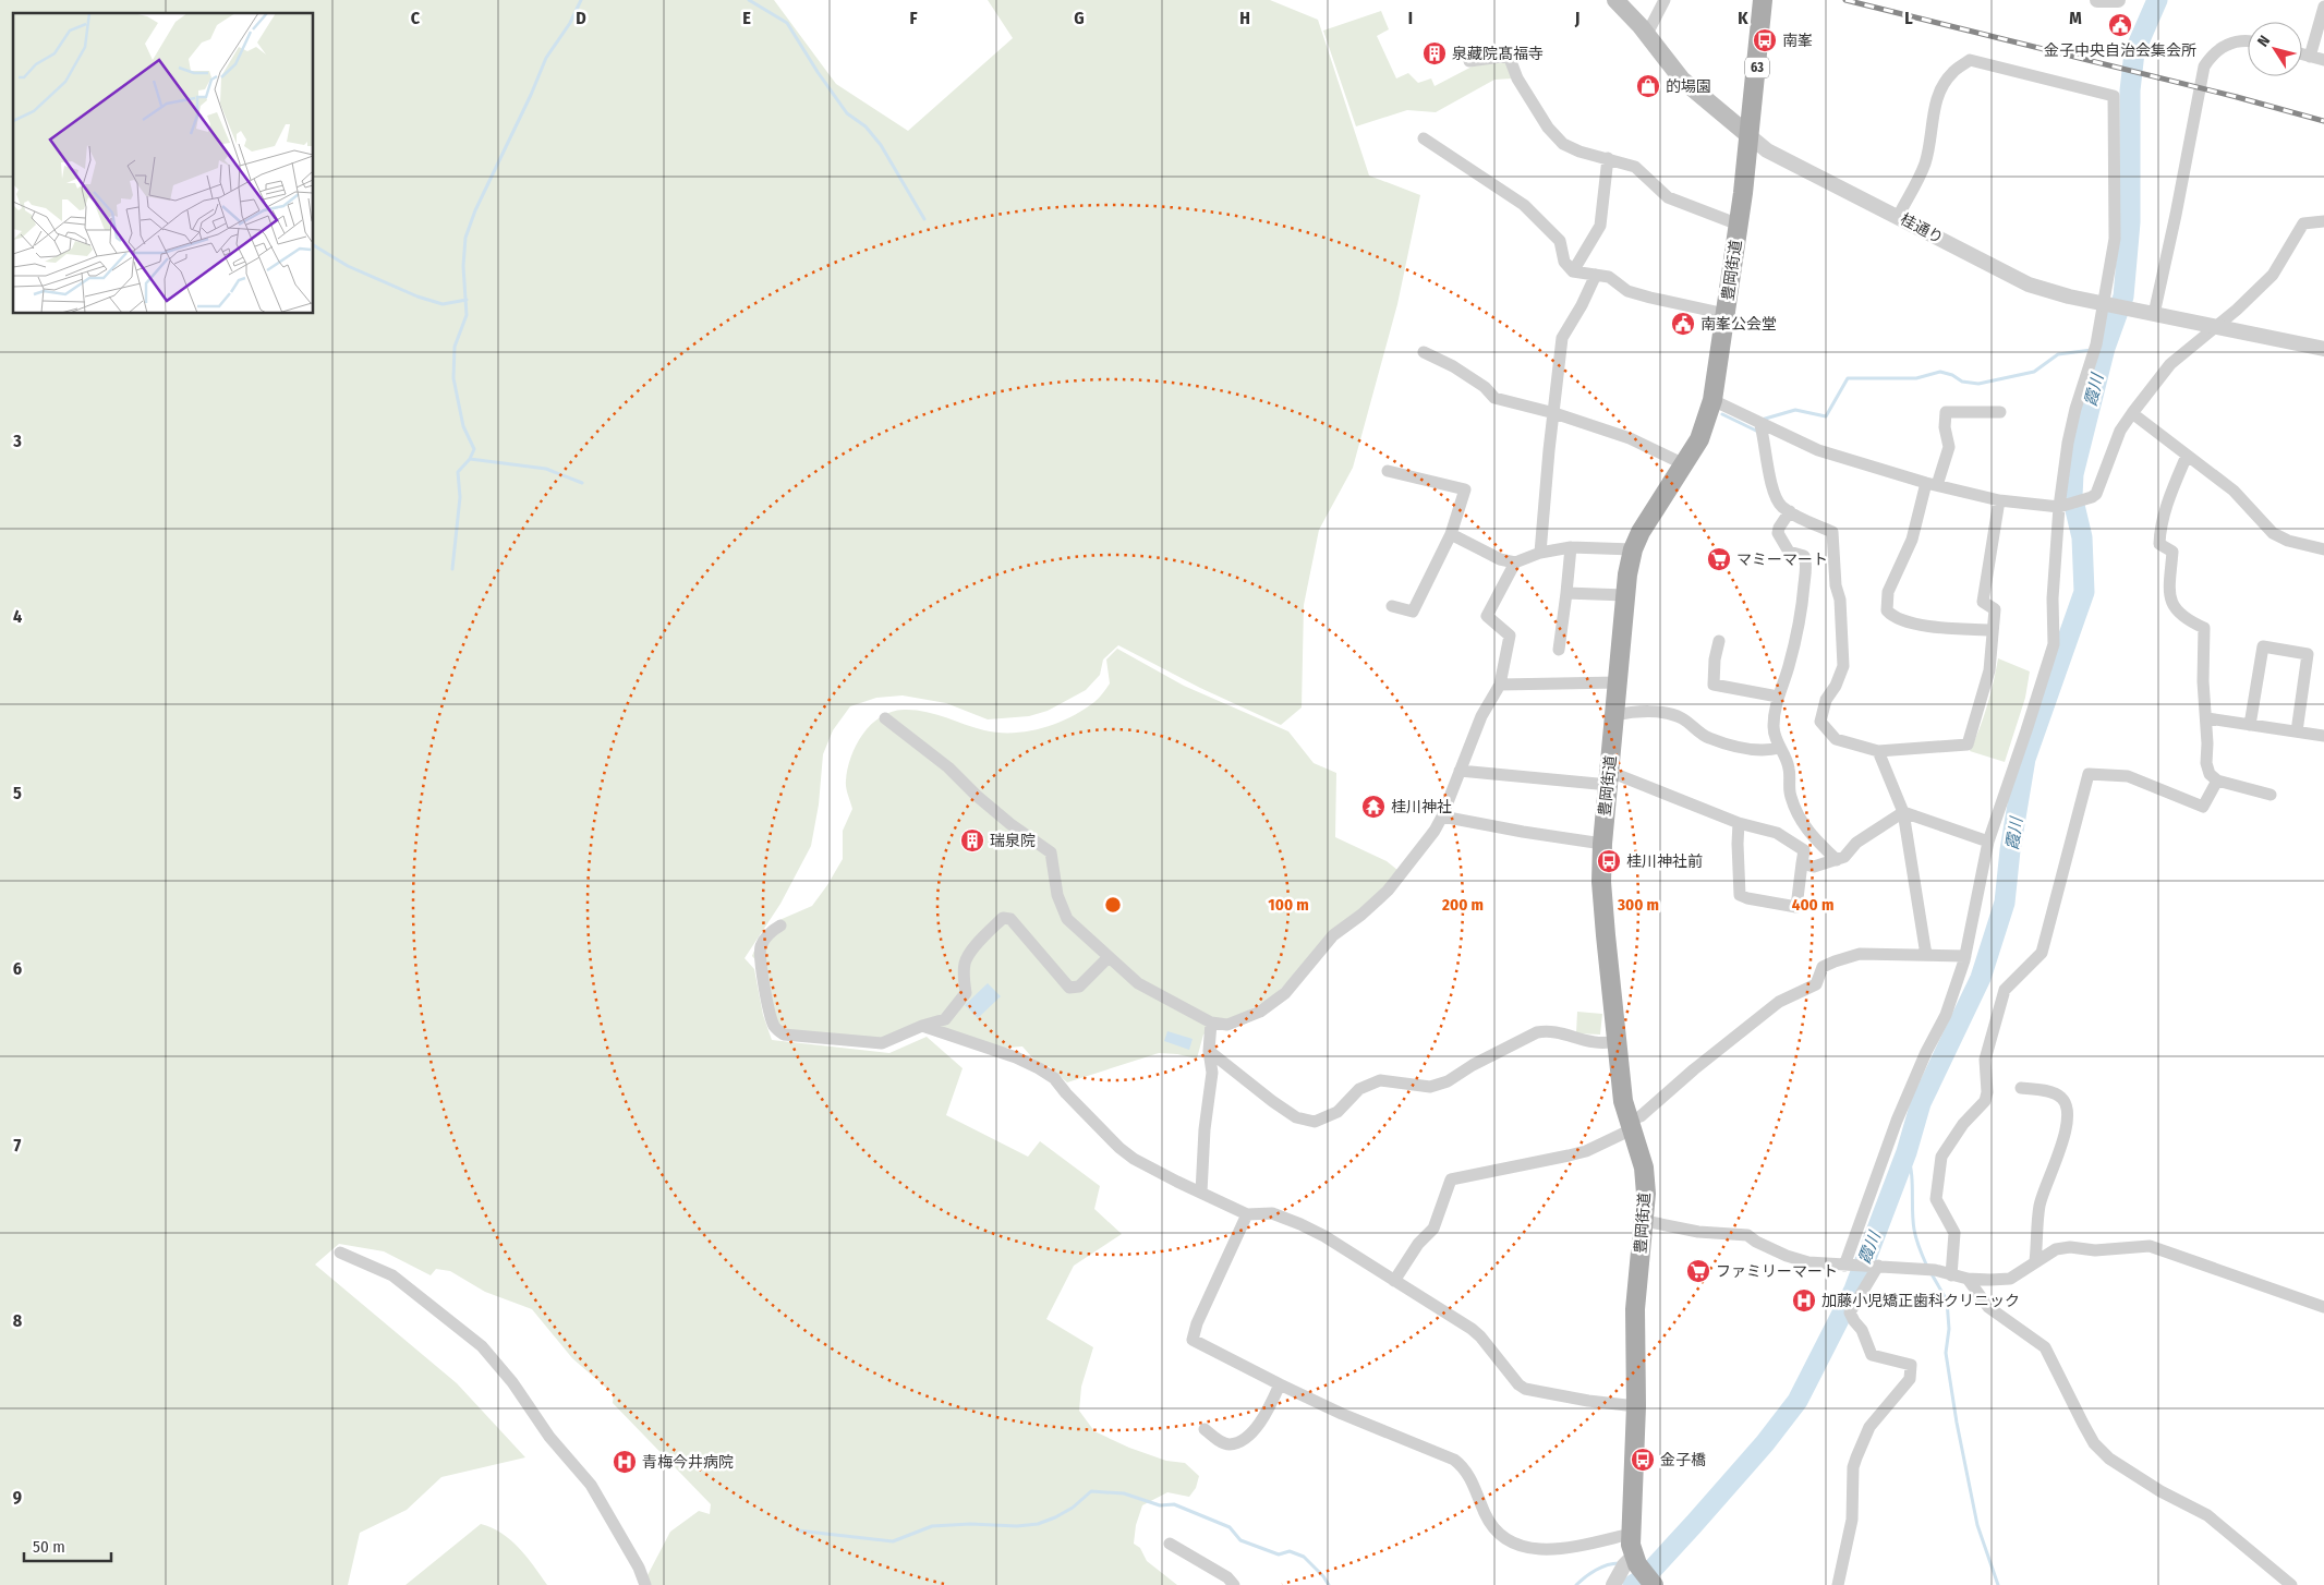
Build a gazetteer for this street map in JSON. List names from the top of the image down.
{
  "streets": {
    "main road": ["63", "豊岡街道"],
    "street": ["桂通り"]
  },
  "crossings": [
    ["桂通り", "豊岡街道"]
  ],
  "water": ["霞川"],
  "places": {
    "public building": ["金子中央自治会集会所", "南峯公会堂"],
    "bus stop": ["南峯", "桂川神社前", "金子橋"],
    "building": ["泉藏院髙福寺", "瑞泉院"],
    "shop": ["的場園"],
    "supermarket": ["マミーマート", "ファミリーマート"],
    "temple": ["桂川神社"],
    "hospital": ["加藤小児矯正歯科クリニック", "青梅今井病院"]
  },
  "scale_bar": "50 m",
  "north": "top left",
  "grid": {
    "columns": [
      "C",
      "D",
      "E",
      "F",
      "G",
      "H",
      "I",
      "J",
      "K",
      "L",
      "M"
    ],
    "rows": [
      "3",
      "4",
      "5",
      "6",
      "7",
      "8",
      "9"
    ]
  },
  "rings": [
    "100 m",
    "200 m",
    "300 m",
    "400 m"
  ]
}
